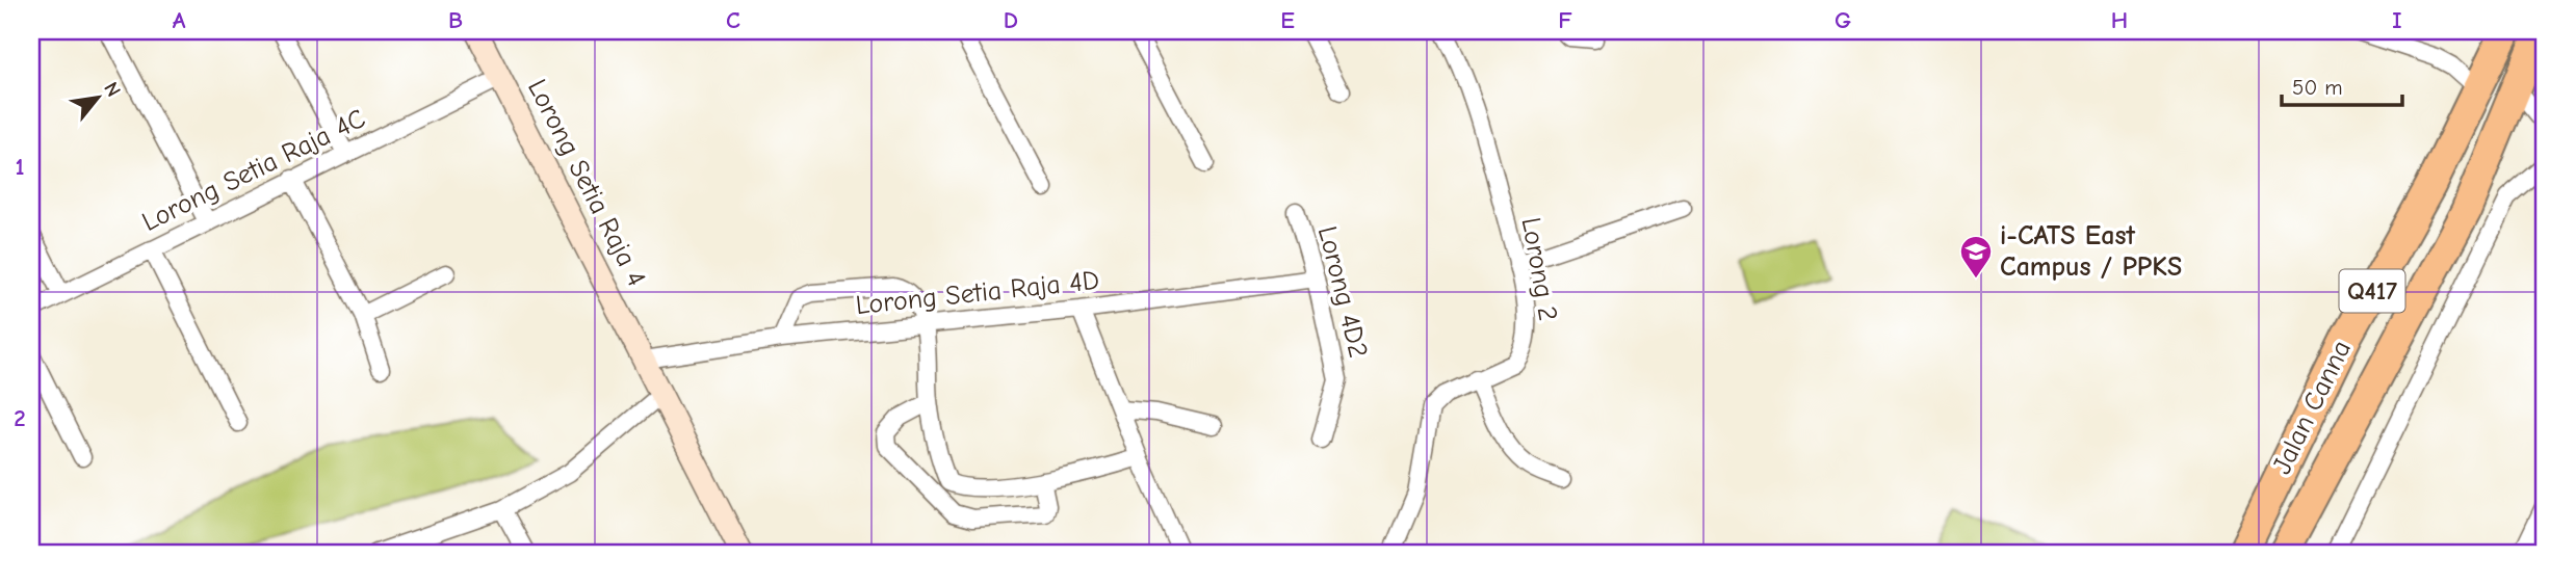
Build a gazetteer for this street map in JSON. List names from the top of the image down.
{
  "streets": {
    "highway": ["Q417", "Jalan Canna"],
    "street": [
      "Lorong Setia Raja 4C",
      "Lorong Setia Raja 4",
      "Lorong 2",
      "Lorong 4D2",
      "Lorong Setia Raja 4D"
    ]
  },
  "crossings": [
    ["Lorong Setia Raja 4C", "Lorong Setia Raja 4"],
    ["Lorong Setia Raja 4", "Lorong Setia Raja 4D"],
    ["Lorong 4D2", "Lorong Setia Raja 4D"]
  ],
  "places": {
    "school or university": ["i-CATS East Campus / PPKS"]
  },
  "scale_bar": "50 m",
  "north": "top right",
  "grid": {
    "columns": [
      "A",
      "B",
      "C",
      "D",
      "E",
      "F",
      "G",
      "H",
      "I"
    ],
    "rows": ["1", "2"]
  }
}
